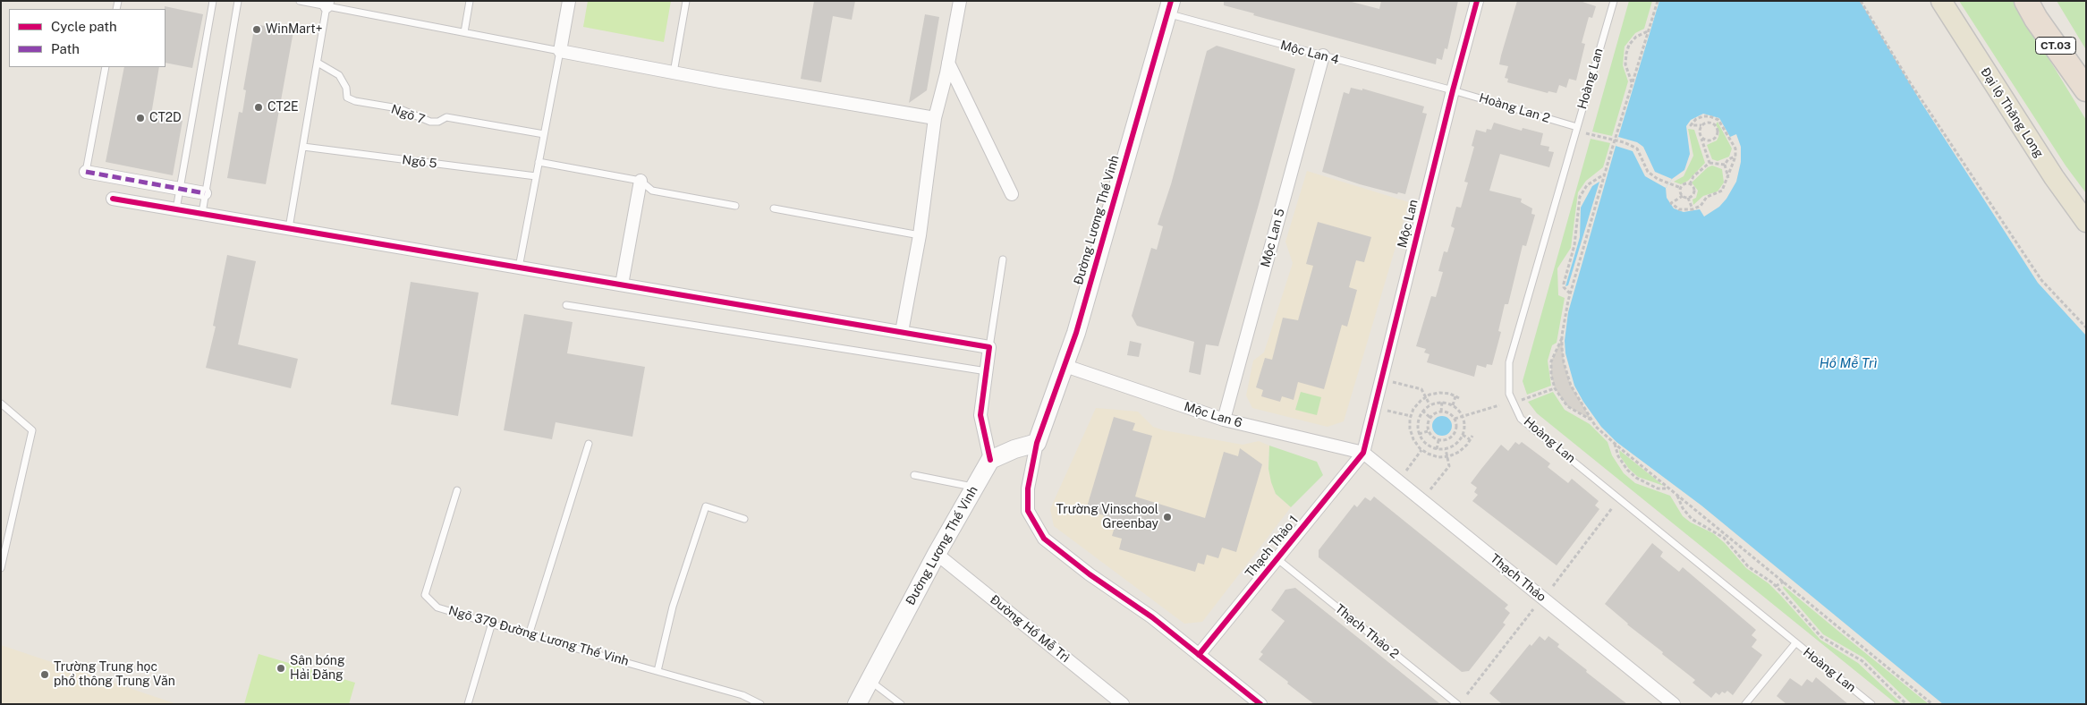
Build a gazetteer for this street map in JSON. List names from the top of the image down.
{
  "streets": {
    "highway": ["CT.03"],
    "main road": ["Đại lộ Thăng Long"],
    "street": [
      "Đường Lương Thế Vinh",
      "Mộc Lan",
      "Mộc Lan 5",
      "Mộc Lan 6",
      "Thạch Thảo 1",
      "Thạch Thảo",
      "Đường Hồ Mễ Trì"
    ],
    "lane": [
      "Mộc Lan 4",
      "Hoàng Lan",
      "Hoàng Lan 2",
      "Ngõ 7",
      "Ngõ 5",
      "Thạch Thảo 2",
      "Ngõ 379 Đường Lương Thế Vinh"
    ]
  },
  "crossings": [
    ["Mộc Lan 4", "Hoàng Lan 2"],
    ["Mộc Lan 4", "Đường Lương Thế Vinh"],
    ["Mộc Lan 4", "Mộc Lan"],
    ["Mộc Lan 4", "Mộc Lan 5"],
    ["Hoàng Lan", "Hoàng Lan 2"],
    ["Hoàng Lan 2", "Mộc Lan"],
    ["Đường Lương Thế Vinh", "Mộc Lan 6"],
    ["Đường Lương Thế Vinh", "Đường Hồ Mễ Trì"],
    ["Mộc Lan", "Mộc Lan 6"],
    ["Mộc Lan", "Thạch Thảo 1"],
    ["Mộc Lan", "Thạch Thảo"],
    ["Mộc Lan 5", "Mộc Lan 6"],
    ["Mộc Lan 6", "Thạch Thảo 1"],
    ["Mộc Lan 6", "Thạch Thảo"],
    ["Thạch Thảo 1", "Thạch Thảo"],
    ["Thạch Thảo 1", "Thạch Thảo 2"]
  ],
  "water": ["Hồ Mễ Trì"],
  "places": [
    "WinMart+",
    "CT2E",
    "CT2D",
    "Trường Vinschool Greenbay",
    "Sân bóng Hải Đăng",
    "Trường Trung học phổ thông Trung Văn"
  ],
  "legend": ["Cycle path", "Path"]
}
